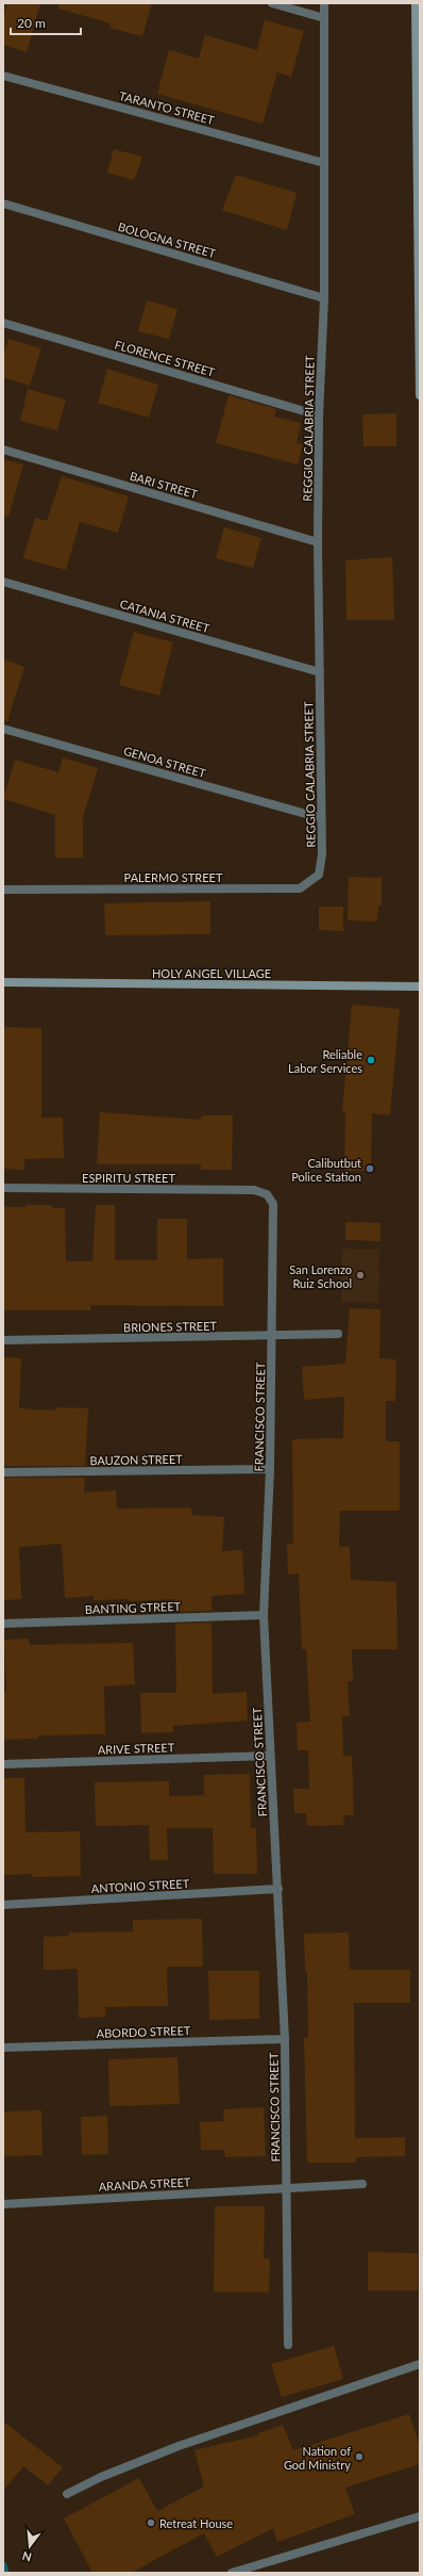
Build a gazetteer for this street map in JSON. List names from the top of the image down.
{
  "streets": {
    "street": [
      "TARANTO STREET",
      "BOLOGNA STREET",
      "FLORENCE STREET",
      "REGGIO CALABRIA STREET",
      "BARI STREET",
      "CATANIA STREET",
      "GENOA STREET",
      "PALERMO STREET",
      "HOLY ANGEL VILLAGE",
      "ESPIRITU STREET",
      "BRIONES STREET",
      "FRANCISCO STREET",
      "BAUZON STREET",
      "BANTING STREET",
      "ARIVE STREET",
      "ANTONIO STREET",
      "ABORDO STREET",
      "ARANDA STREET"
    ]
  },
  "crossings": [
    ["TARANTO STREET", "REGGIO CALABRIA STREET"],
    ["BOLOGNA STREET", "REGGIO CALABRIA STREET"],
    ["FLORENCE STREET", "REGGIO CALABRIA STREET"],
    ["REGGIO CALABRIA STREET", "BARI STREET"],
    ["REGGIO CALABRIA STREET", "CATANIA STREET"],
    ["REGGIO CALABRIA STREET", "GENOA STREET"],
    ["REGGIO CALABRIA STREET", "PALERMO STREET"],
    ["ESPIRITU STREET", "FRANCISCO STREET"],
    ["BRIONES STREET", "FRANCISCO STREET"],
    ["FRANCISCO STREET", "BAUZON STREET"],
    ["FRANCISCO STREET", "BANTING STREET"],
    ["FRANCISCO STREET", "ARIVE STREET"],
    ["FRANCISCO STREET", "ANTONIO STREET"],
    ["FRANCISCO STREET", "ABORDO STREET"],
    ["FRANCISCO STREET", "ARANDA STREET"]
  ],
  "places": [
    "Reliable Labor Services",
    "Calibutbut Police Station",
    "San Lorenzo Ruiz School",
    "Nation of God Ministry",
    "Retreat House"
  ],
  "scale_bar": "20 m",
  "north": "bottom"
}
